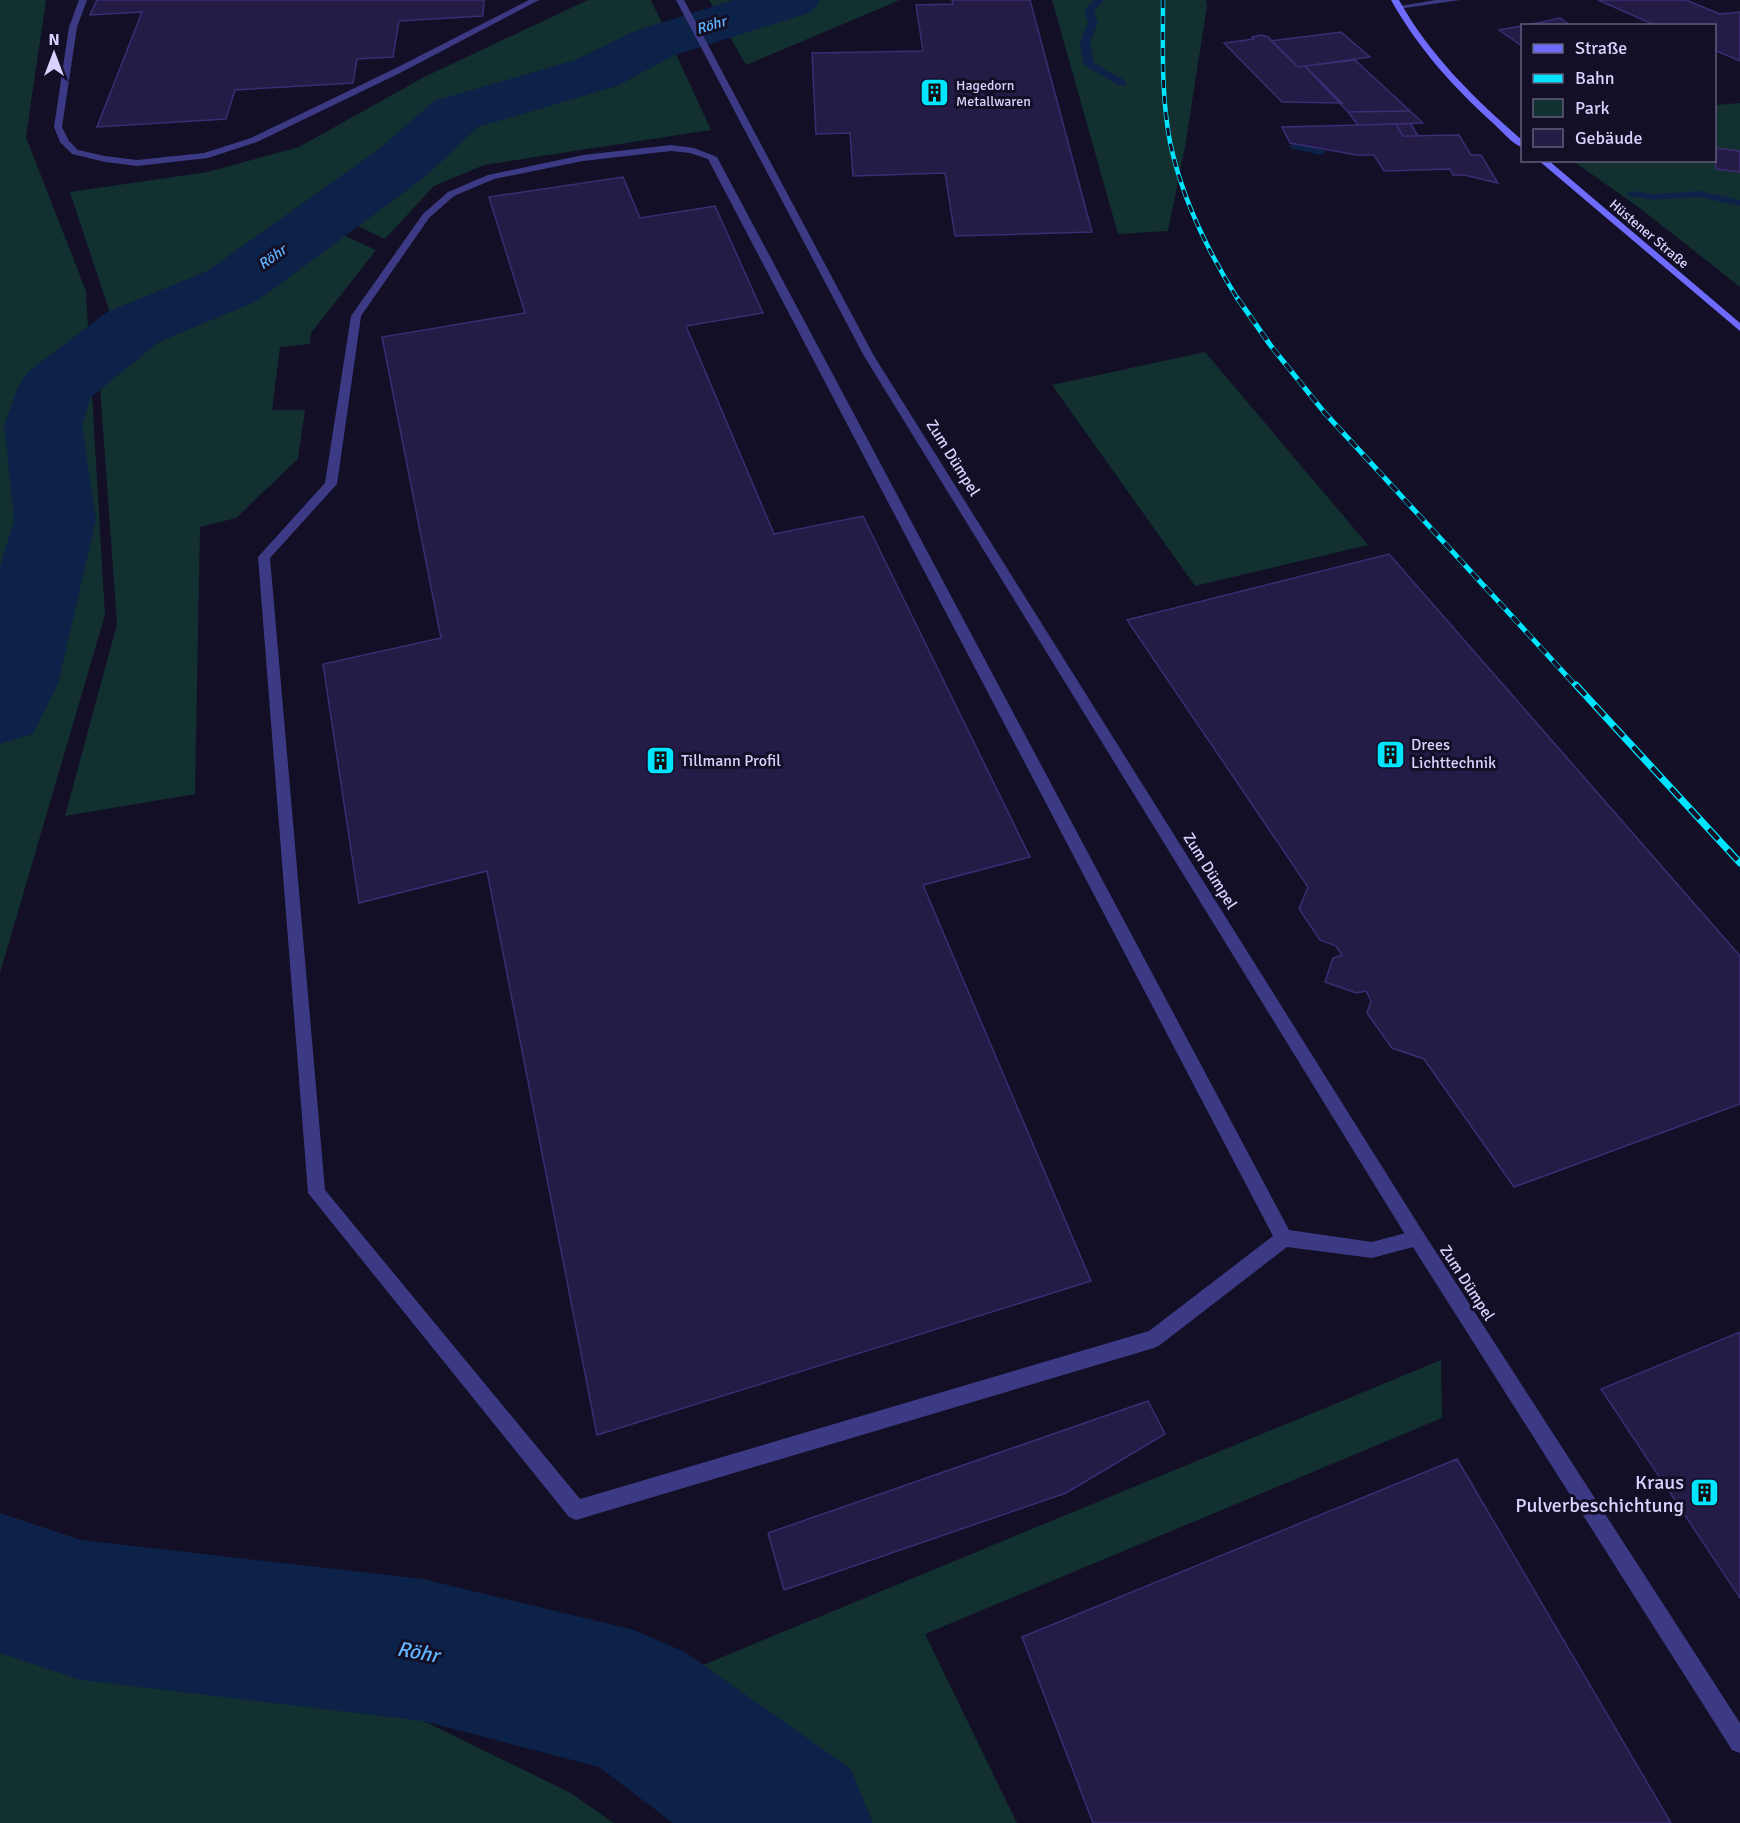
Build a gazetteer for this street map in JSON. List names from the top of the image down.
{
  "streets": {
    "main road": ["Hüstener Straße"],
    "street": ["Zum Dümpel"]
  },
  "water": ["Röhr"],
  "places": {
    "building": [
      "Hagedorn Metallwaren",
      "Drees Lichttechnik",
      "Tillmann Profil",
      "Kraus Pulverbeschichtung"
    ]
  },
  "legend": [
    "Straße",
    "Bahn",
    "Park",
    "Gebäude"
  ],
  "north": "top"
}
